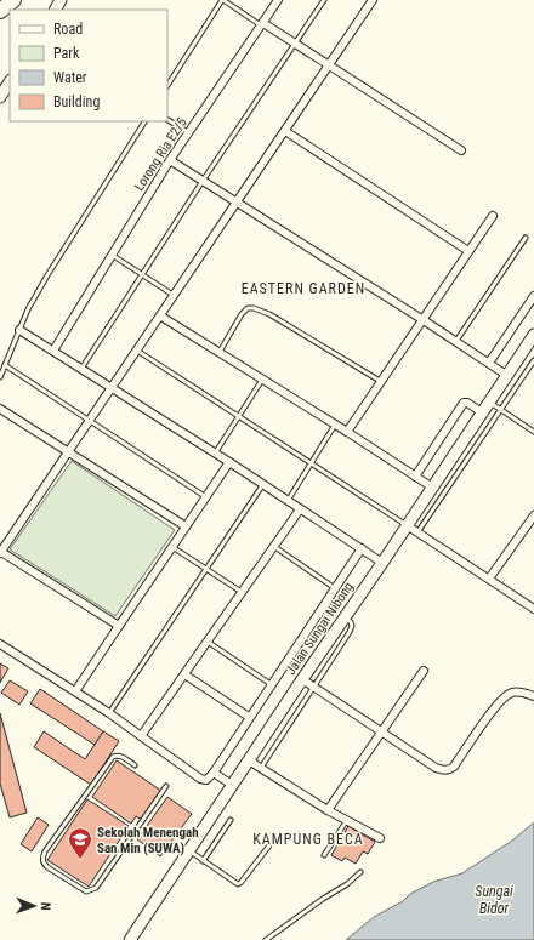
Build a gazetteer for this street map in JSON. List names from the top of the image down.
{
  "streets": {
    "street": ["Lorong Ria E2/5", "Jalan Sungai Nibong"]
  },
  "districts": ["EASTERN GARDEN", "KAMPUNG BECA"],
  "water": ["Sungai Bidor"],
  "places": {
    "school or university": ["Sekolah Menengah San Min (SUWA)"]
  },
  "legend": [
    "Road",
    "Park",
    "Water",
    "Building"
  ],
  "north": "right"
}
